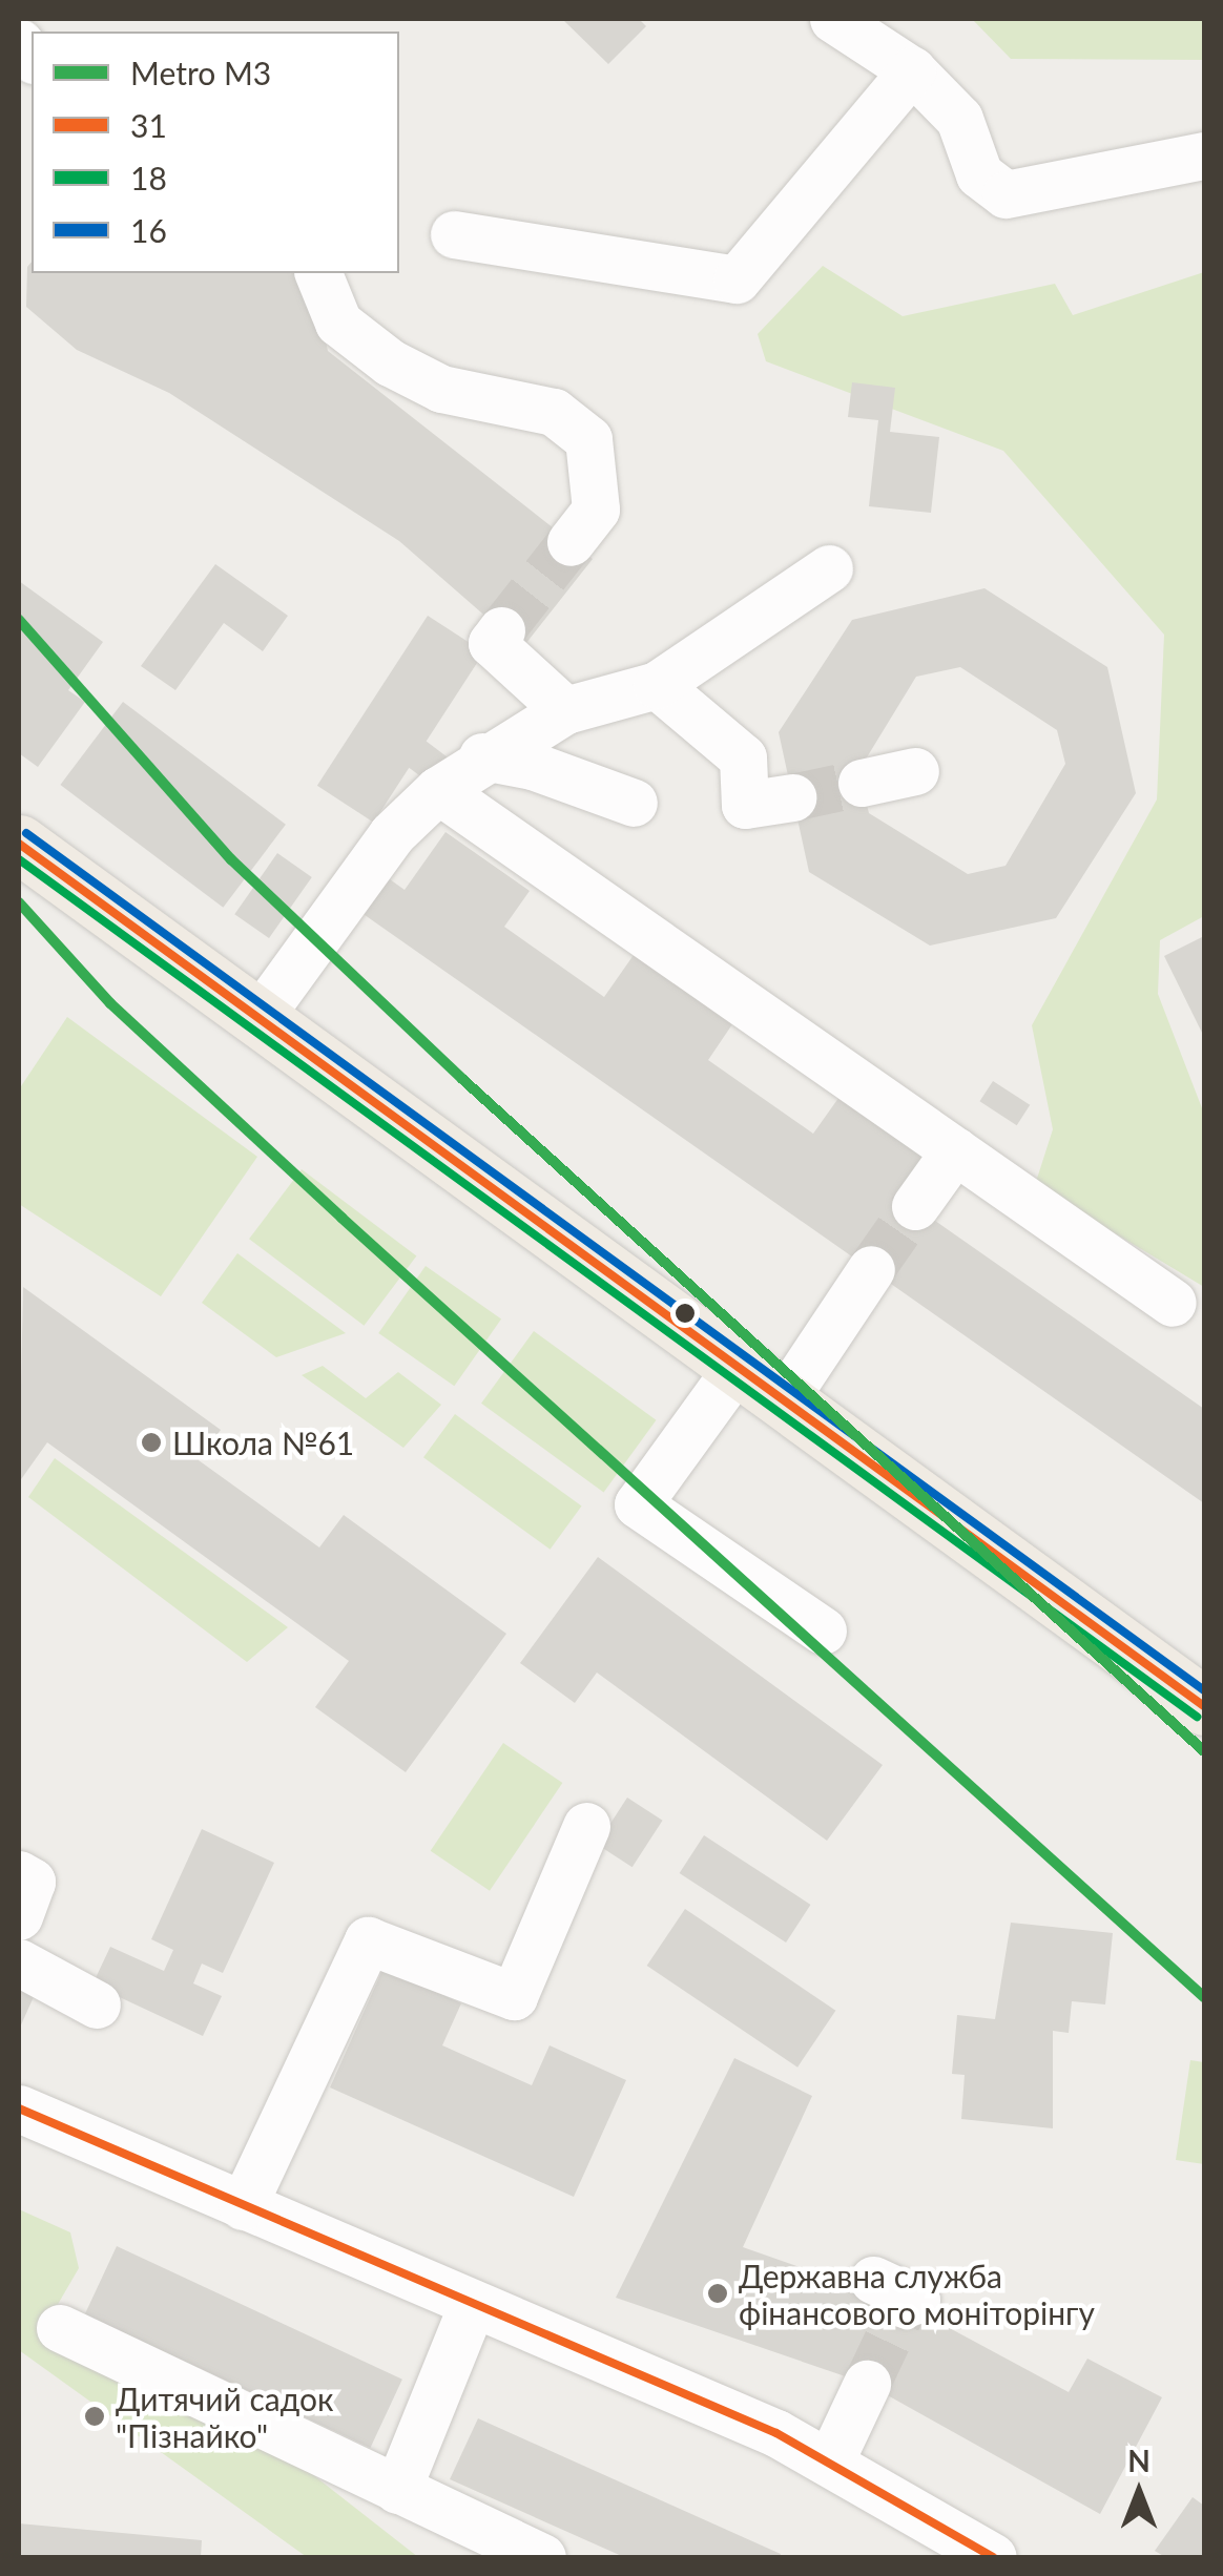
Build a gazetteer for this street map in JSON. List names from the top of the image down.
{
  "places": ["Школа №61", "Державна служба фінансового моніторінгу", "Дитячий садок \"Пізнайко\""],
  "lines": [
    "metro line M3",
    "transit line 16",
    "transit line 31",
    "transit line 18"
  ],
  "legend": [
    "Metro M3",
    "31",
    "18",
    "16"
  ],
  "north": "top"
}
